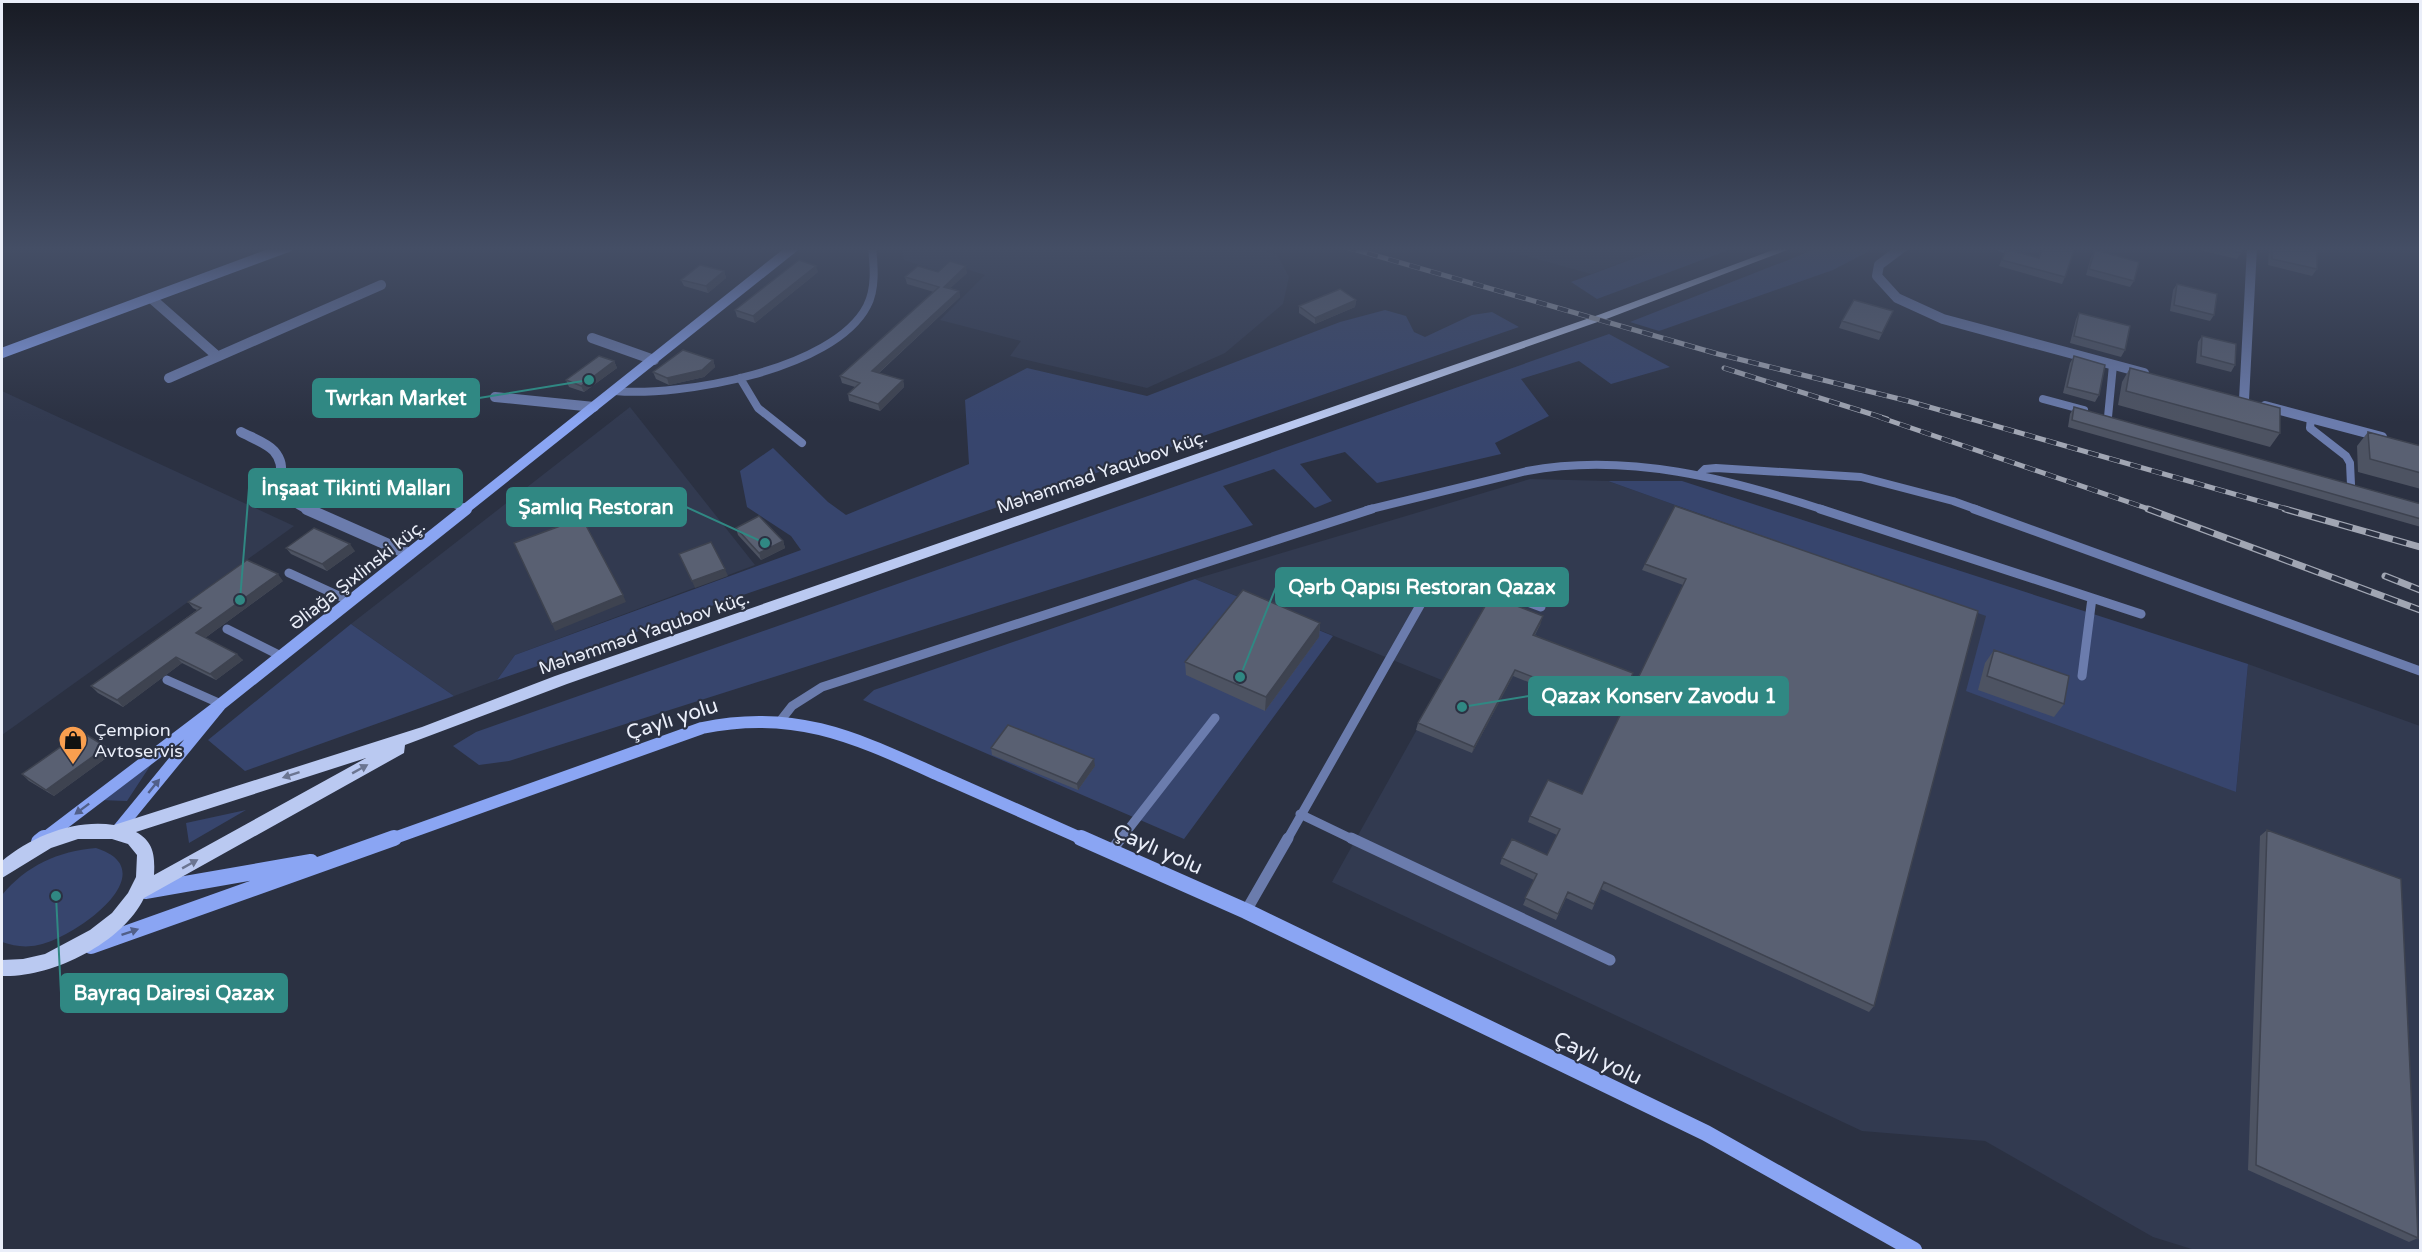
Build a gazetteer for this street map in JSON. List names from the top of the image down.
{
  "streets": {
    "main road": ["Məhəmməd Yaqubov küç."],
    "street": ["Əliağa Şıxlinski küç.", "Çaylı yolu"]
  },
  "places": {
    "other": [
      "Twrkan Market",
      "Şamlıq Restoran",
      "İnşaat Tikinti Malları",
      "Qərb Qapısı Restoran Qazax",
      "Qazax Konserv Zavodu 1",
      "Bayraq Dairəsi Qazax"
    ],
    "shop": ["Çempion Avtoservis"]
  }
}
